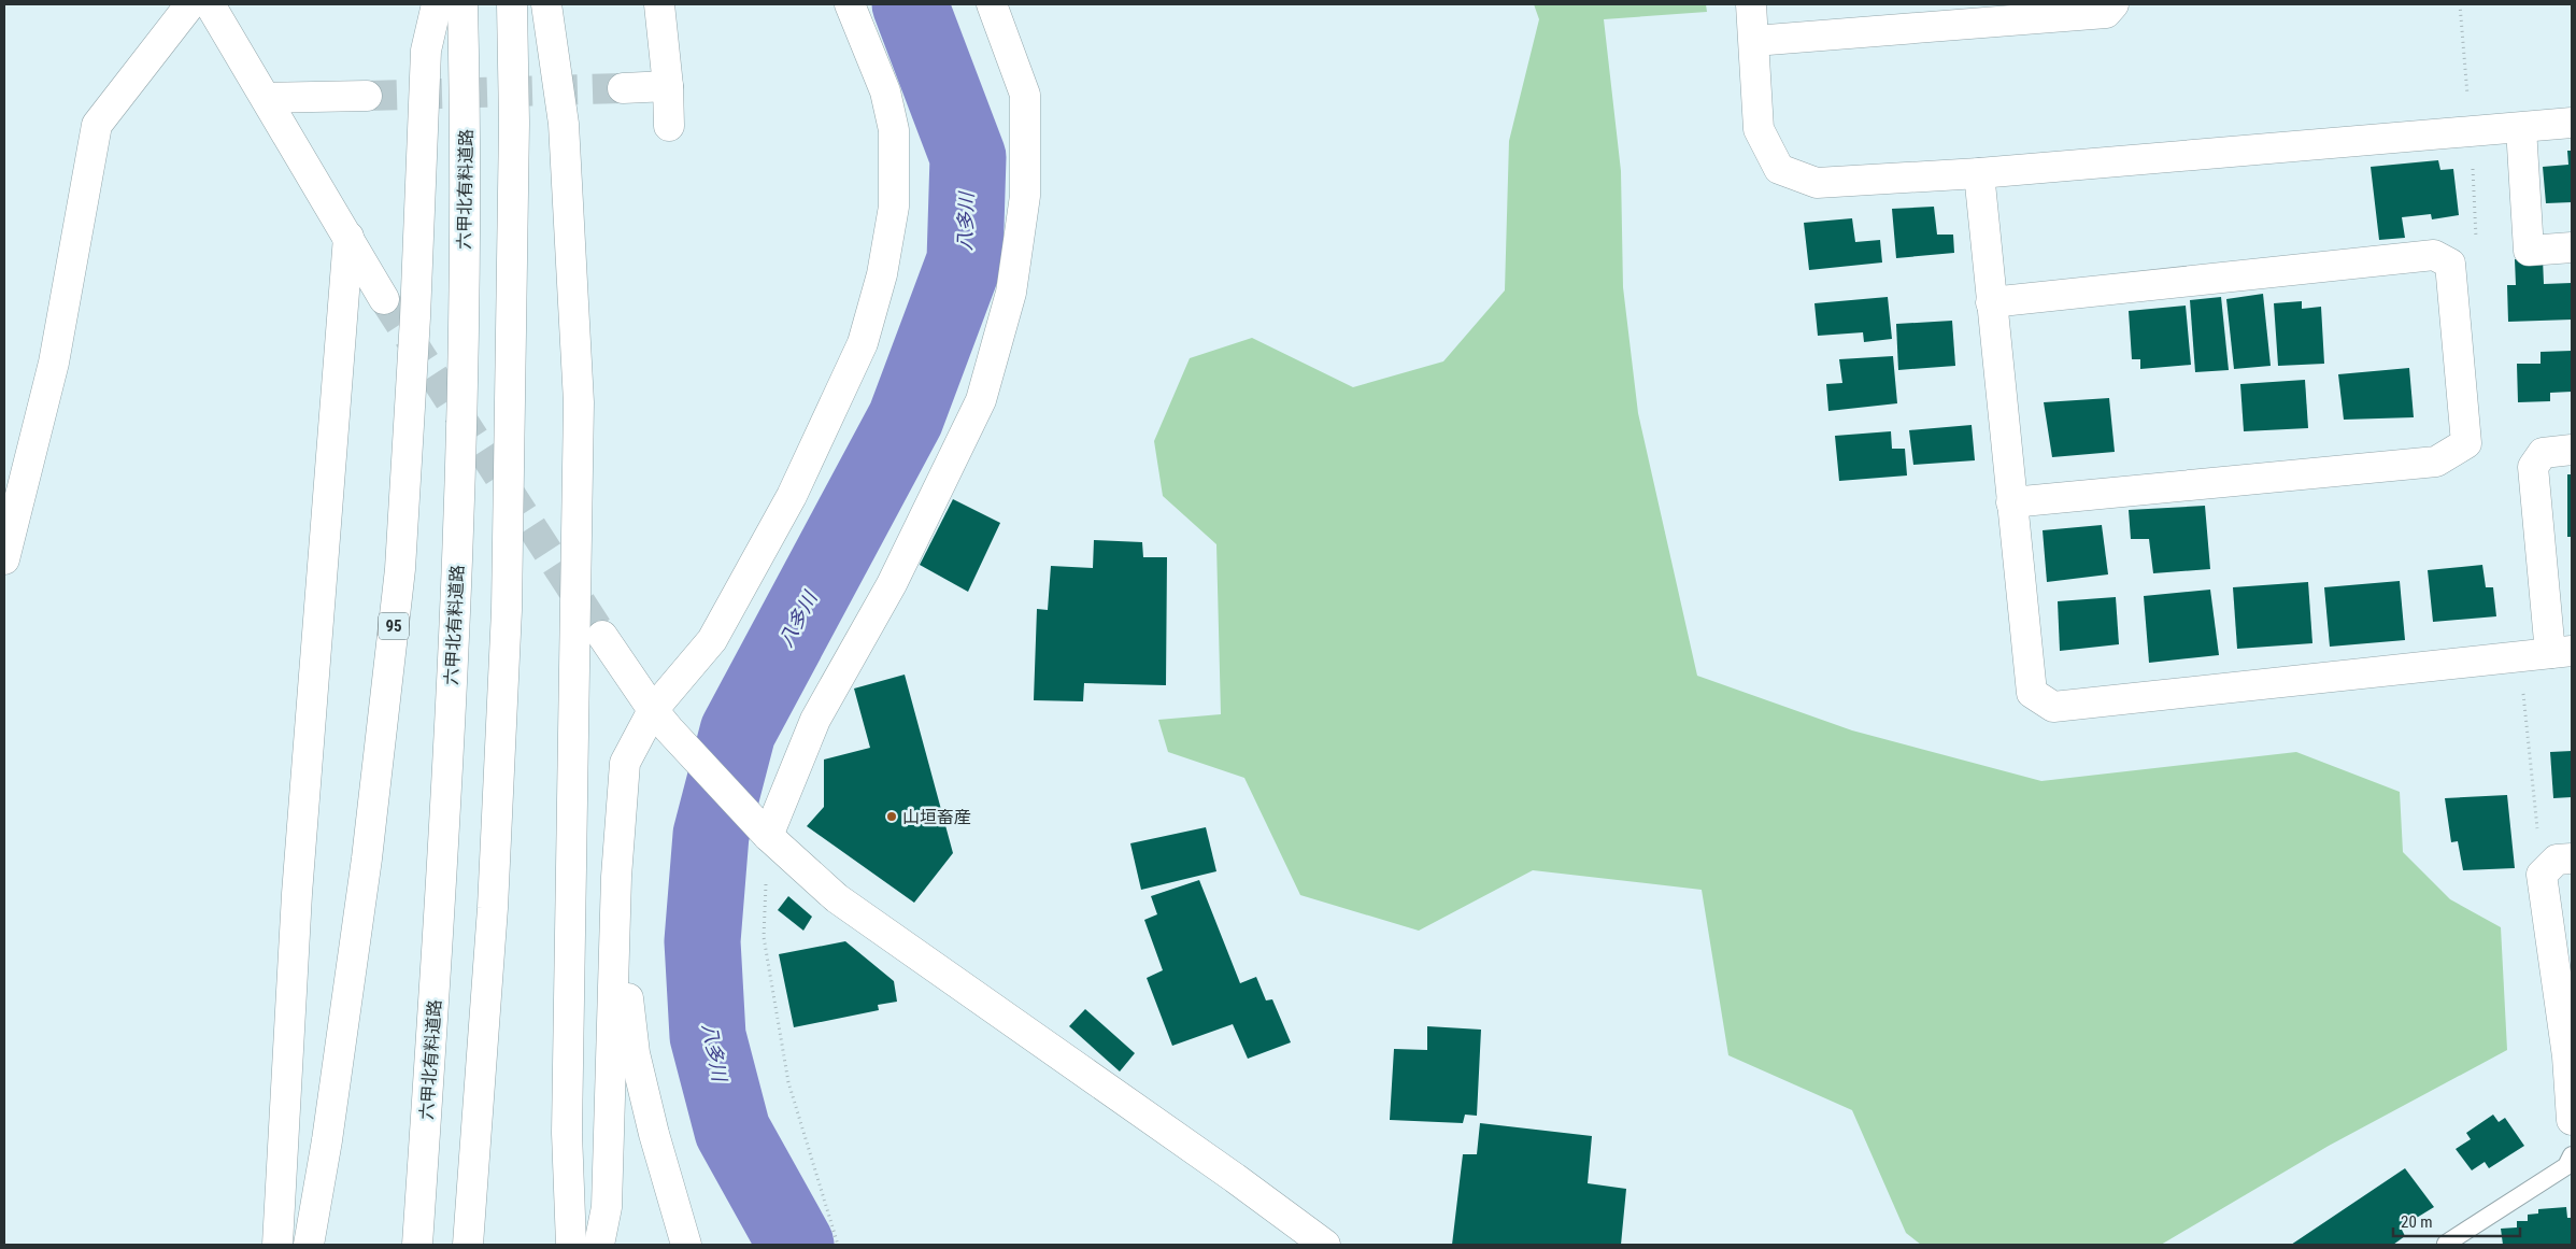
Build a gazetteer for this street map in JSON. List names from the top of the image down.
{
  "streets": {
    "street": ["六甲北有料道路", "95"]
  },
  "water": ["八多川"],
  "places": ["山垣畜産"],
  "scale_bar": "20 m"
}
